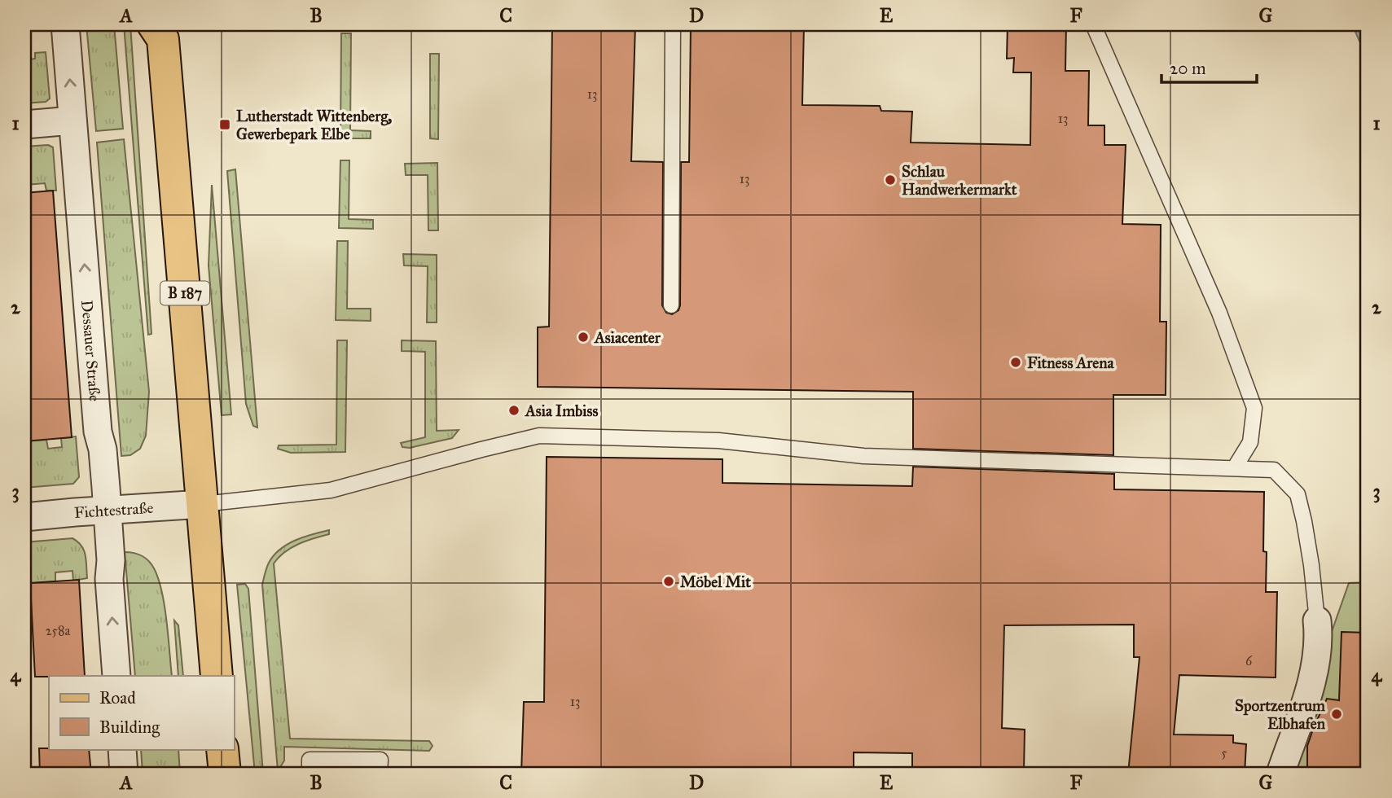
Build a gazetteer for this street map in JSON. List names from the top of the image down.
{
  "streets": {
    "main road": ["B 187"],
    "street": ["Dessauer Straße", "Fichtestraße"]
  },
  "crossings": [
    ["B 187", "Fichtestraße"],
    ["Dessauer Straße", "Fichtestraße"]
  ],
  "one_way": ["Dessauer Straße"],
  "places": {
    "transit": ["Lutherstadt Wittenberg, Gewerbepark Elbe"],
    "other": [
      "Schlau Handwerkermarkt",
      "Asiacenter",
      "Fitness Arena",
      "Asia Imbiss",
      "Möbel Mit",
      "Sportzentrum Elbhafen"
    ]
  },
  "house_numbers": [
    "13",
    "13",
    "13",
    "258a",
    "6",
    "13",
    "5"
  ],
  "legend": ["Road", "Building"],
  "scale_bar": "20 m",
  "grid": {
    "columns": [
      "A",
      "B",
      "C",
      "D",
      "E",
      "F",
      "G"
    ],
    "rows": [
      "1",
      "2",
      "3",
      "4"
    ]
  }
}
